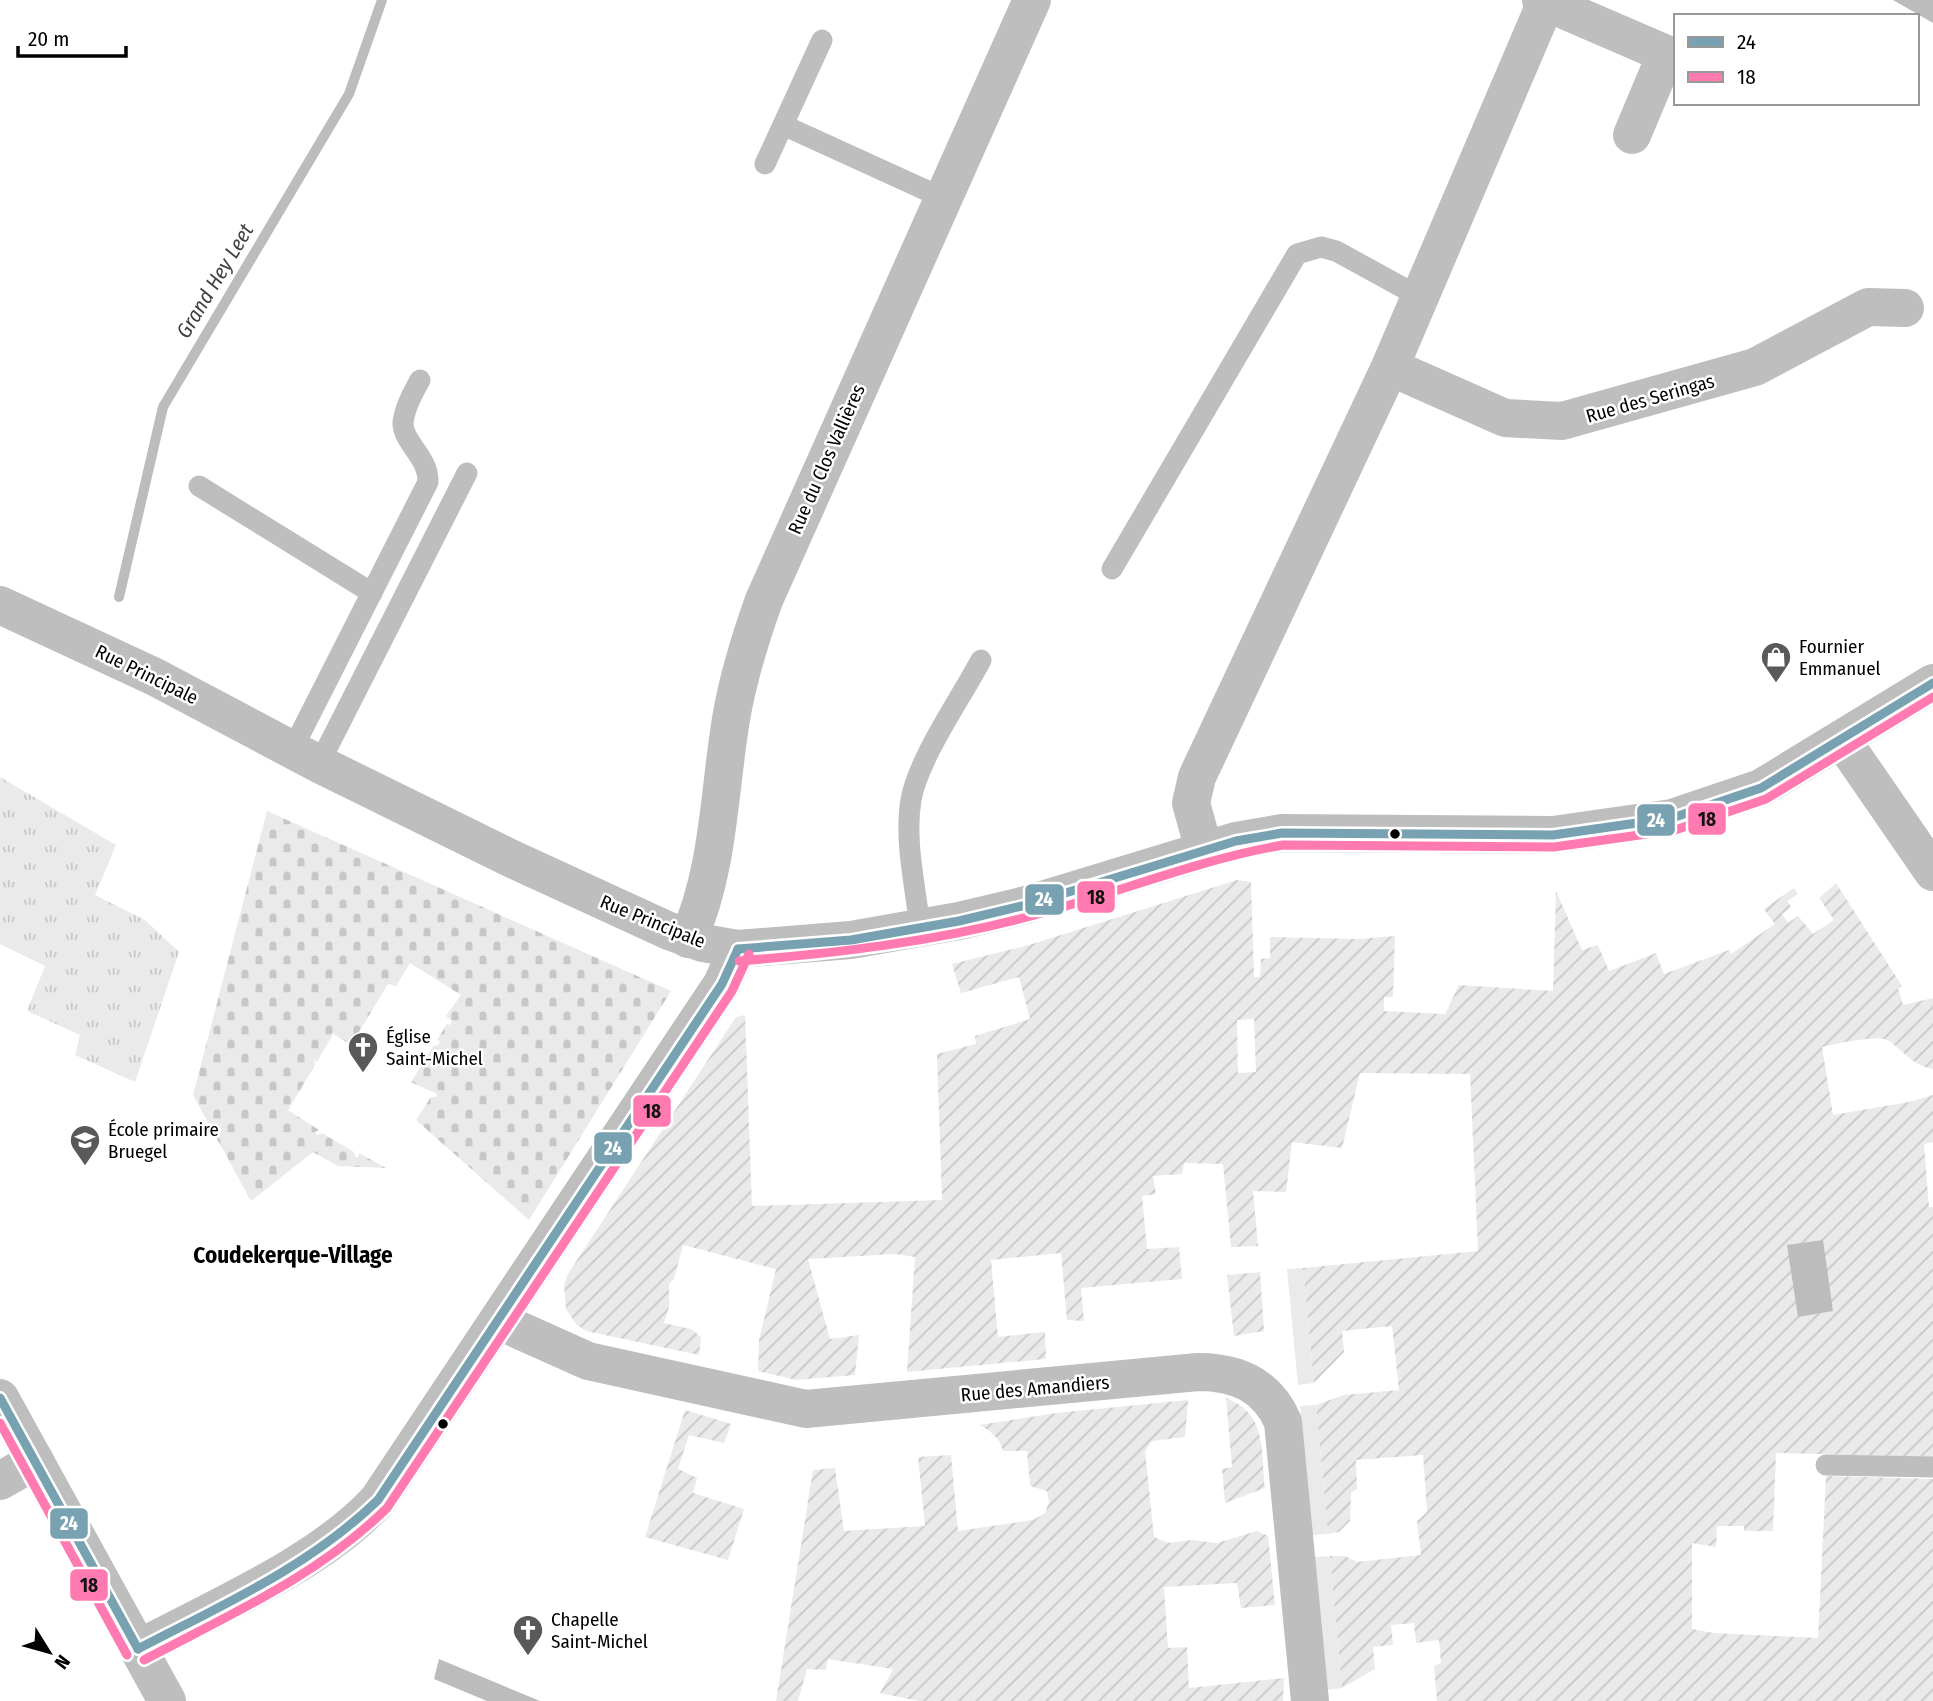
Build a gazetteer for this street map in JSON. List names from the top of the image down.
{
  "streets": {
    "street": [
      "Rue des Seringas",
      "Rue du Clos Vallières",
      "Rue Principale",
      "Rue des Amandiers"
    ]
  },
  "crossings": [
    ["Rue du Clos Vallières", "Rue Principale"]
  ],
  "districts": ["Coudekerque-Village"],
  "water": ["Grand Hey Leet"],
  "places": {
    "shop": ["Fournier Emmanuel"],
    "church": ["Église Saint-Michel", "Chapelle Saint-Michel"],
    "school or university": ["École primaire Bruegel"]
  },
  "lines": ["transit line 24", "transit line 18"],
  "legend": ["24", "18"],
  "scale_bar": "20 m",
  "north": "bottom right"
}
